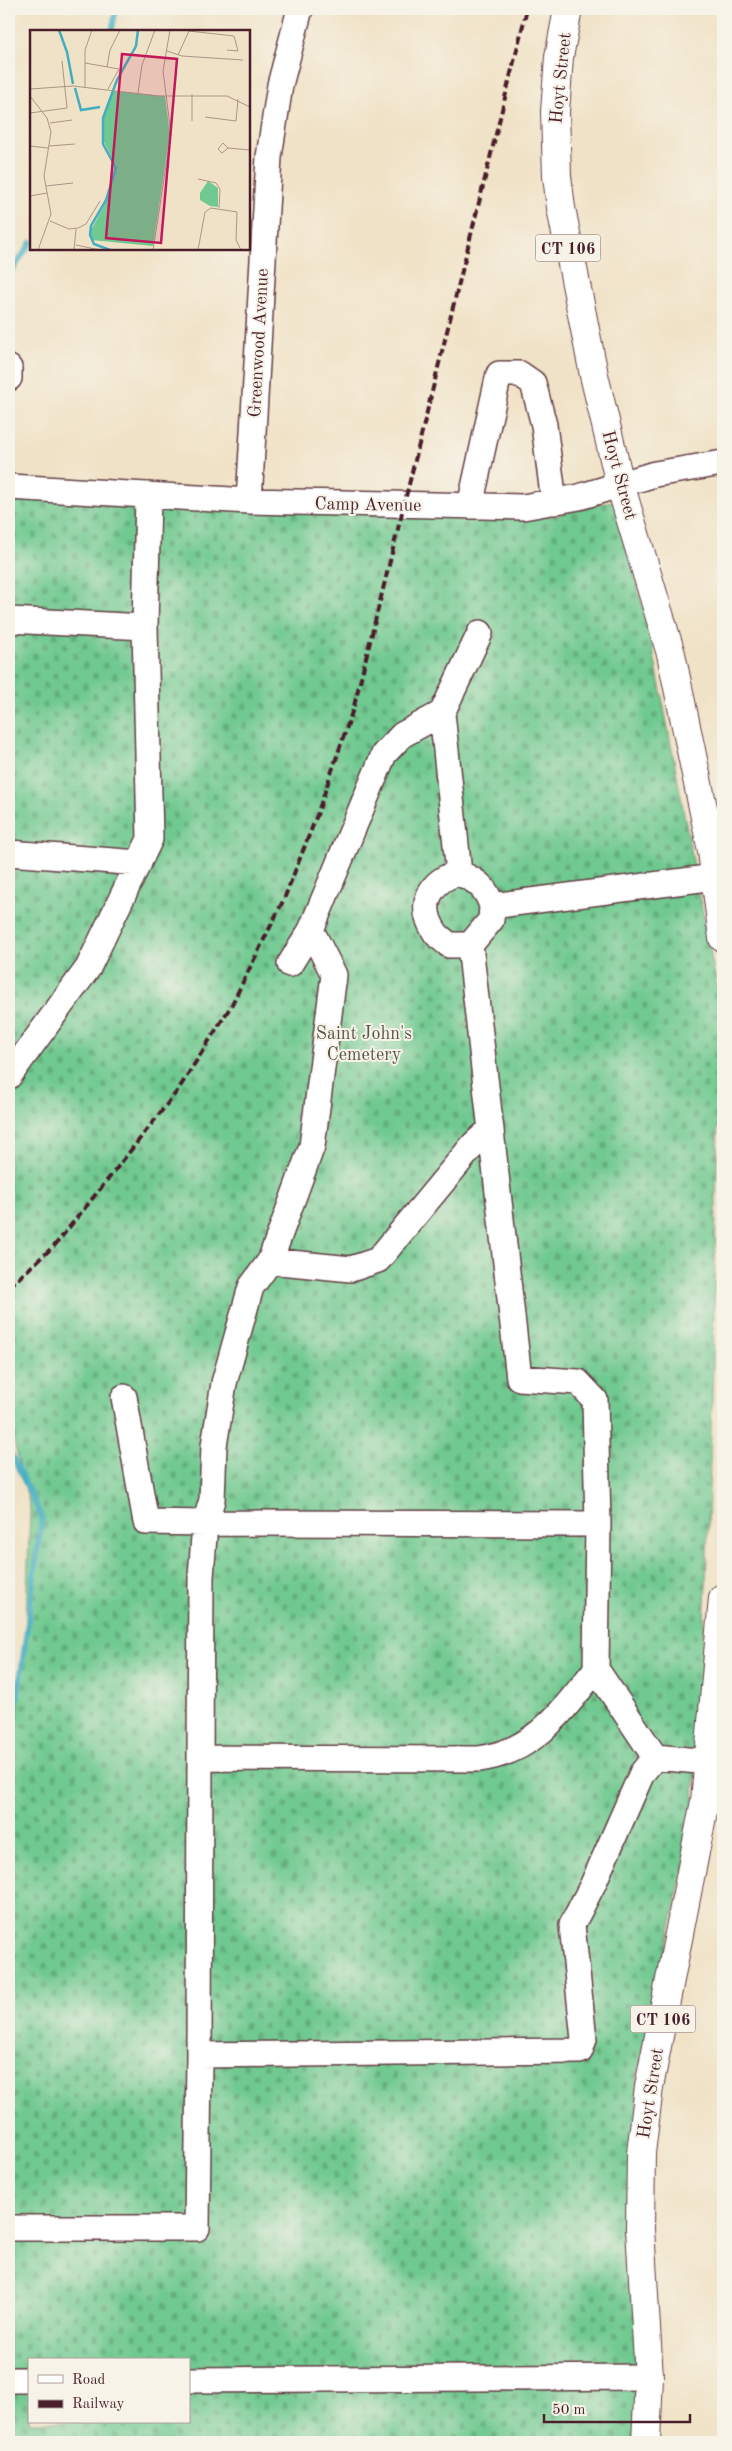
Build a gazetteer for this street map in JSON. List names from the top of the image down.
{
  "streets": {
    "main road": ["Hoyt Street", "CT 106"],
    "street": ["Greenwood Avenue", "Camp Avenue"]
  },
  "crossings": [
    ["Hoyt Street", "Camp Avenue"],
    ["Greenwood Avenue", "Camp Avenue"]
  ],
  "parks": ["Saint John's Cemetery"],
  "legend": ["Road", "Railway"],
  "scale_bar": "50 m"
}
